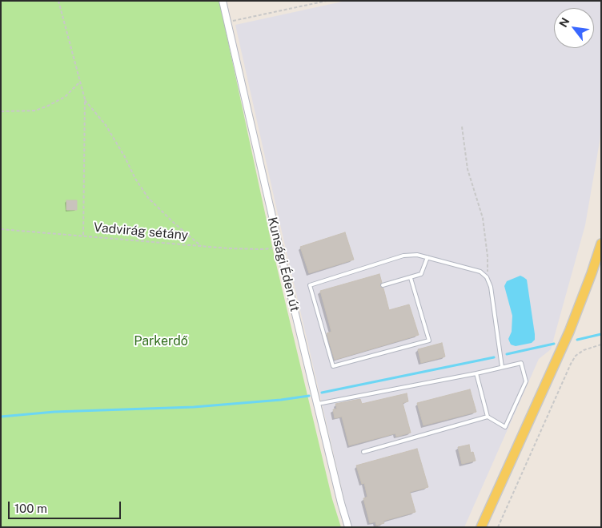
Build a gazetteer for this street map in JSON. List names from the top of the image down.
{
  "streets": {
    "street": ["Kunsági Éden út"],
    "path": ["Vadvirág sétány"]
  },
  "crossings": [
    ["Vadvirág sétány", "Kunsági Éden út"]
  ],
  "parks": ["Parkerdő"],
  "scale_bar": "100 m",
  "north": "top left"
}
